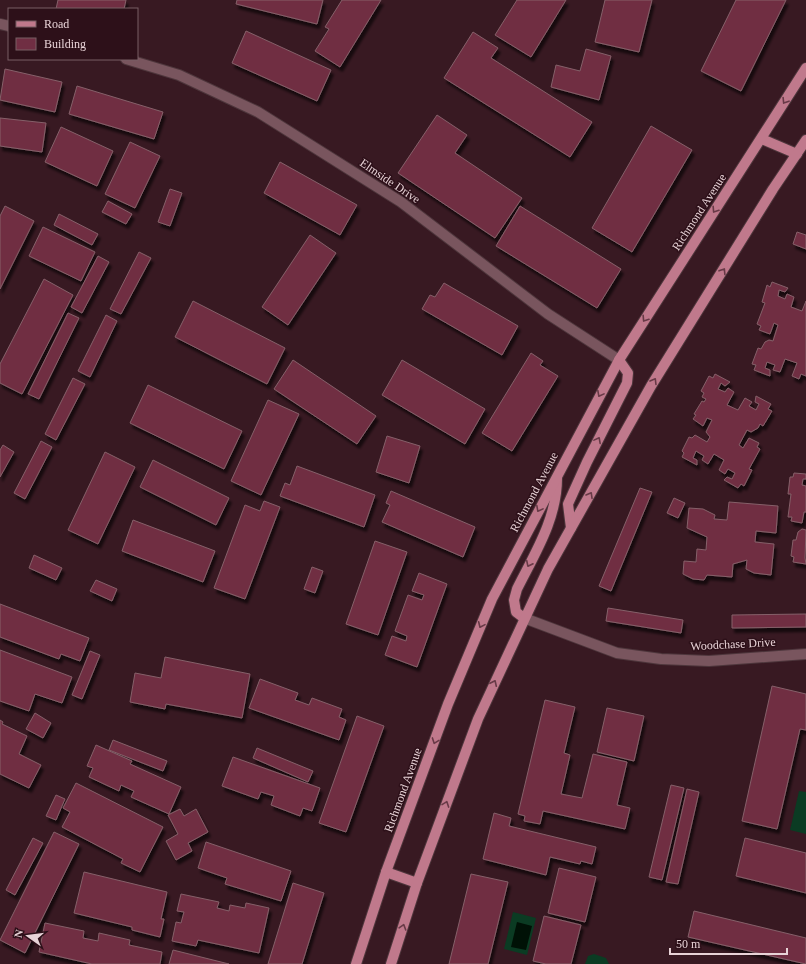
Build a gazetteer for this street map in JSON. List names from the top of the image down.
{
  "streets": {
    "main road": ["Richmond Avenue"],
    "street": ["Elmside Drive", "Woodchase Drive"]
  },
  "crossings": [
    ["Elmside Drive", "Richmond Avenue"]
  ],
  "legend": ["Road", "Building"],
  "scale_bar": "50 m",
  "north": "left"
}
